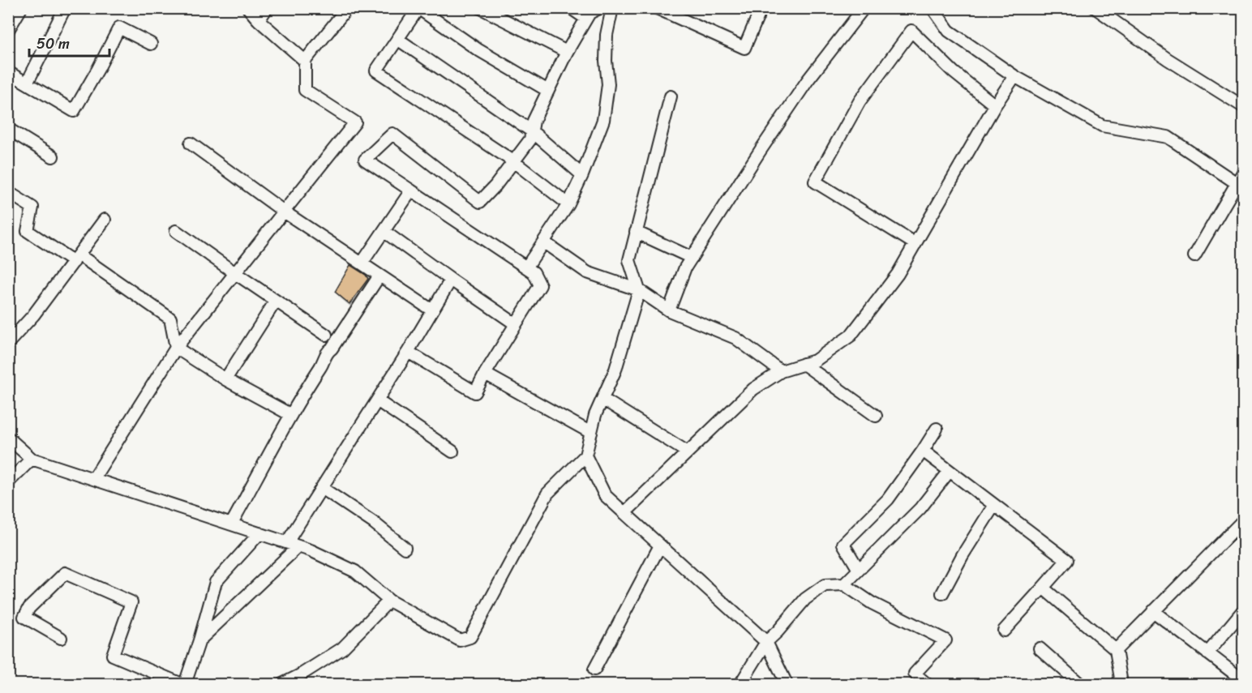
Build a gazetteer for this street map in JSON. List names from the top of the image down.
{
  "scale_bar": "50 m"
}
